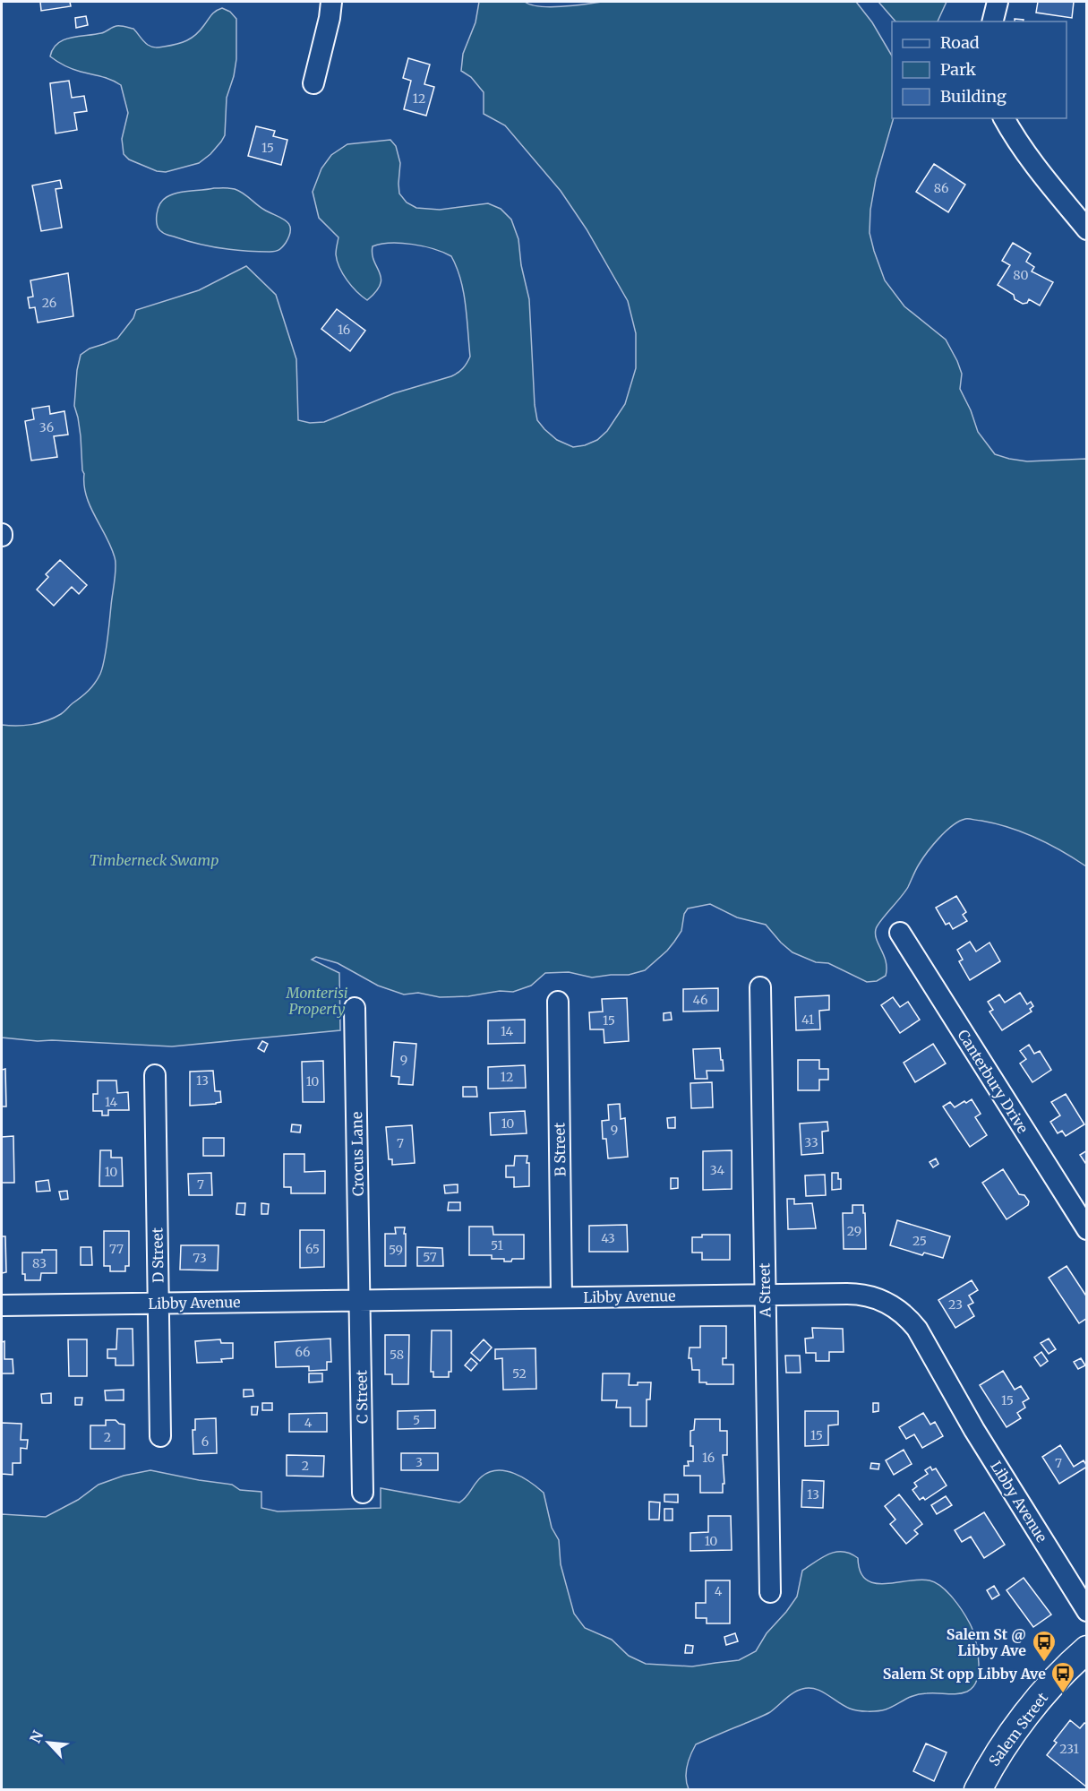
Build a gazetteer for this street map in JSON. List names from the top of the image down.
{
  "streets": {
    "main road": ["Salem Street"],
    "street": [
      "Canterbury Drive",
      "B Street",
      "Crocus Lane",
      "D Street",
      "A Street",
      "Libby Avenue",
      "C Street"
    ]
  },
  "crossings": [
    ["B Street", "Libby Avenue"],
    ["Crocus Lane", "Libby Avenue"],
    ["Crocus Lane", "C Street"],
    ["D Street", "Libby Avenue"],
    ["A Street", "Libby Avenue"],
    ["Libby Avenue", "C Street"]
  ],
  "parks": ["Timberneck Swamp", "Monterisi Property"],
  "places": {
    "bus stop": ["Salem St @ Libby Ave", "Salem St opp Libby Ave"]
  },
  "house_numbers": [
    "12",
    "15",
    "86",
    "80",
    "26",
    "16",
    "36",
    "46",
    "41",
    "15",
    "14",
    "9",
    "12",
    "13",
    "10",
    "14",
    "10",
    "9",
    "33",
    "7",
    "34",
    "10",
    "7",
    "29",
    "43",
    "25",
    "51",
    "77",
    "65",
    "59",
    "57",
    "73",
    "83",
    "23",
    "66",
    "58",
    "52",
    "15",
    "5",
    "4",
    "15",
    "2",
    "6",
    "16",
    "3",
    "7",
    "2",
    "13",
    "10",
    "4",
    "231"
  ],
  "legend": ["Road", "Park", "Building"],
  "north": "top left"
}
